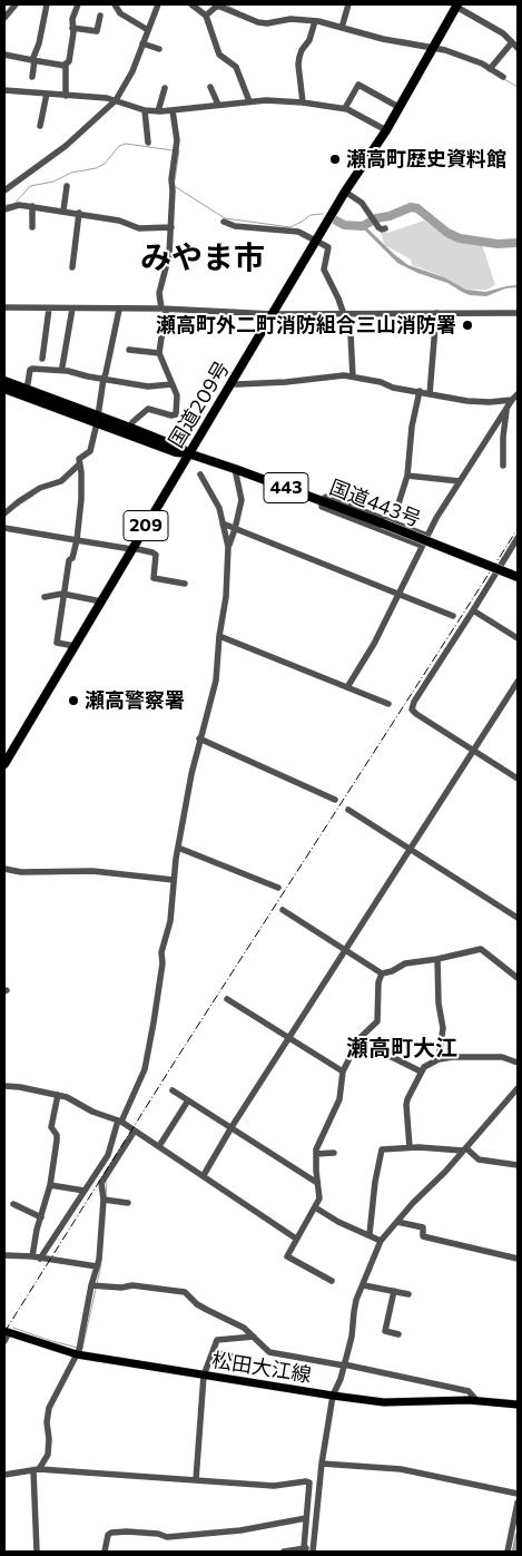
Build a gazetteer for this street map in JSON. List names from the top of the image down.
{
  "streets": {
    "highway": [
      "国道209号",
      "443",
      "国道443号",
      "209"
    ],
    "main road": ["松田大江線"]
  },
  "crossings": [
    ["国道209号", "443"],
    ["国道209号", "国道443号"],
    ["443", "国道443号"]
  ],
  "districts": ["みやま市", "瀬高町大江"],
  "places": ["瀬高町歴史資料館", "瀬高町外二町消防組合三山消防署", "瀬高警察署"]
}
